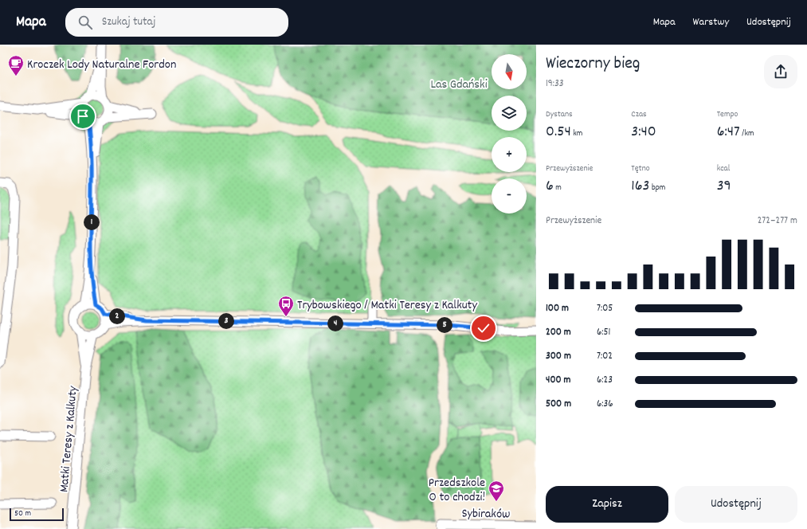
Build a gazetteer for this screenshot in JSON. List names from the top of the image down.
{
  "streets": {
    "street": ["Matki Teresy z Kalkuty", "Sybiraków"]
  },
  "parks": ["Las Gdański"],
  "places": {
    "cafe": ["Kroczek Lody Naturalne Fordon"],
    "bus stop": ["Trybowskiego / Matki Teresy z Kalkuty"],
    "school or university": ["Przedszkole O to chodzi!"]
  },
  "scale_bar": "50 m",
  "north": "bottom",
  "page": {
    "header": "Mapa",
    "search": "Szukaj tutaj",
    "nav": ["Mapa", "Warstwy", "Udostępnij"],
    "heading": ["Wieczorny bieg", "19:33"],
    "map_buttons": ["+", "−"],
    "stats": [
      ["Dystans", "0.54 km"],
      ["Czas", "3:40"],
      ["Tempo", "6:47 /km"],
      ["Przewyższenie", "6 m"],
      ["Tętno", "163 bpm"],
      ["kcal", "39"]
    ],
    "chart": ["Przewyższenie", "272–277 m"],
    "pins": [
      "1",
      "2",
      "3",
      "4",
      "5"
    ],
    "list": [
      {
        "name": "100 m",
        "note": "7:05"
      },
      {
        "name": "200 m",
        "note": "6:51"
      },
      {
        "name": "300 m",
        "note": "7:02"
      },
      {
        "name": "400 m",
        "note": "6:23"
      },
      {
        "name": "500 m",
        "note": "6:36"
      }
    ],
    "buttons": ["Zapisz", "Udostępnij"],
    "scale": "50 m"
  }
}
